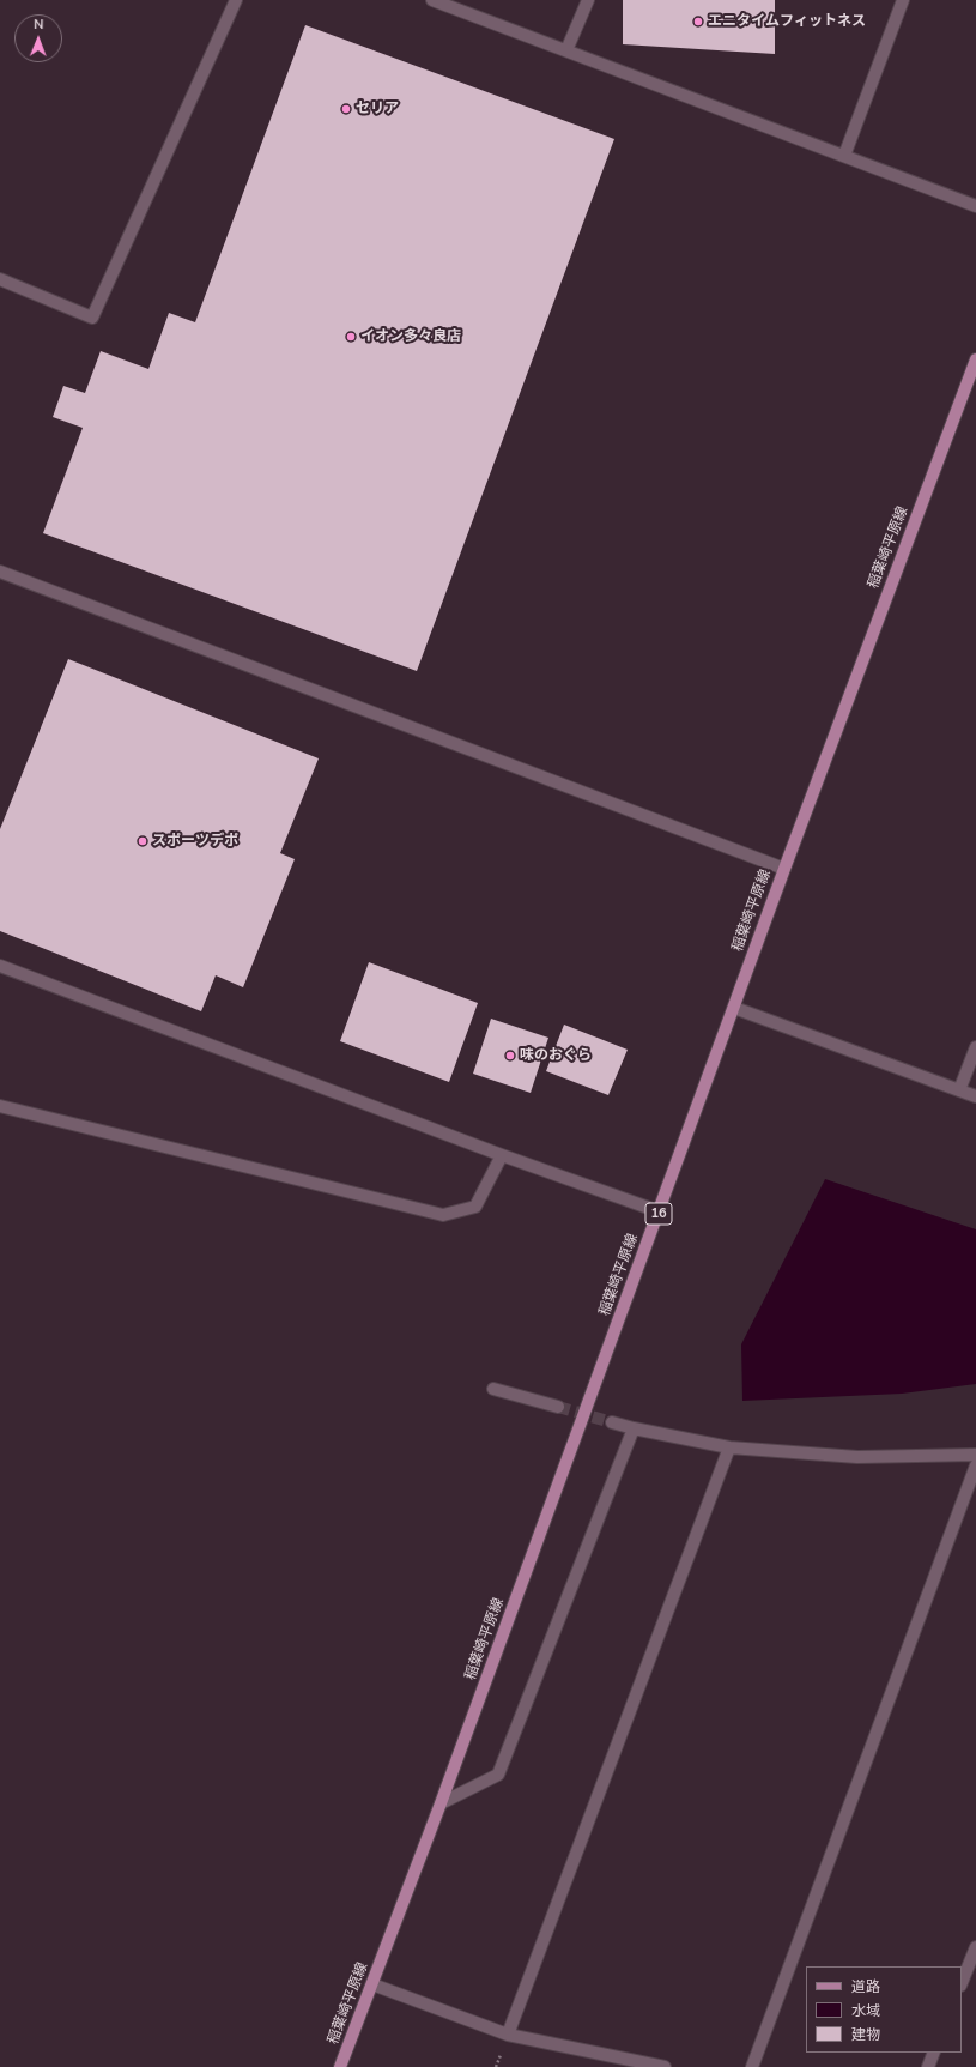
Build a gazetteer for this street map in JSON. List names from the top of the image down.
{
  "streets": {
    "main road": ["稲葉崎平原線", "16"]
  },
  "places": [
    "エニタイムフィットネス",
    "セリア",
    "イオン多々良店",
    "スポーツデポ",
    "味のおぐら"
  ],
  "legend": ["道路", "水域", "建物"],
  "north": "top"
}
